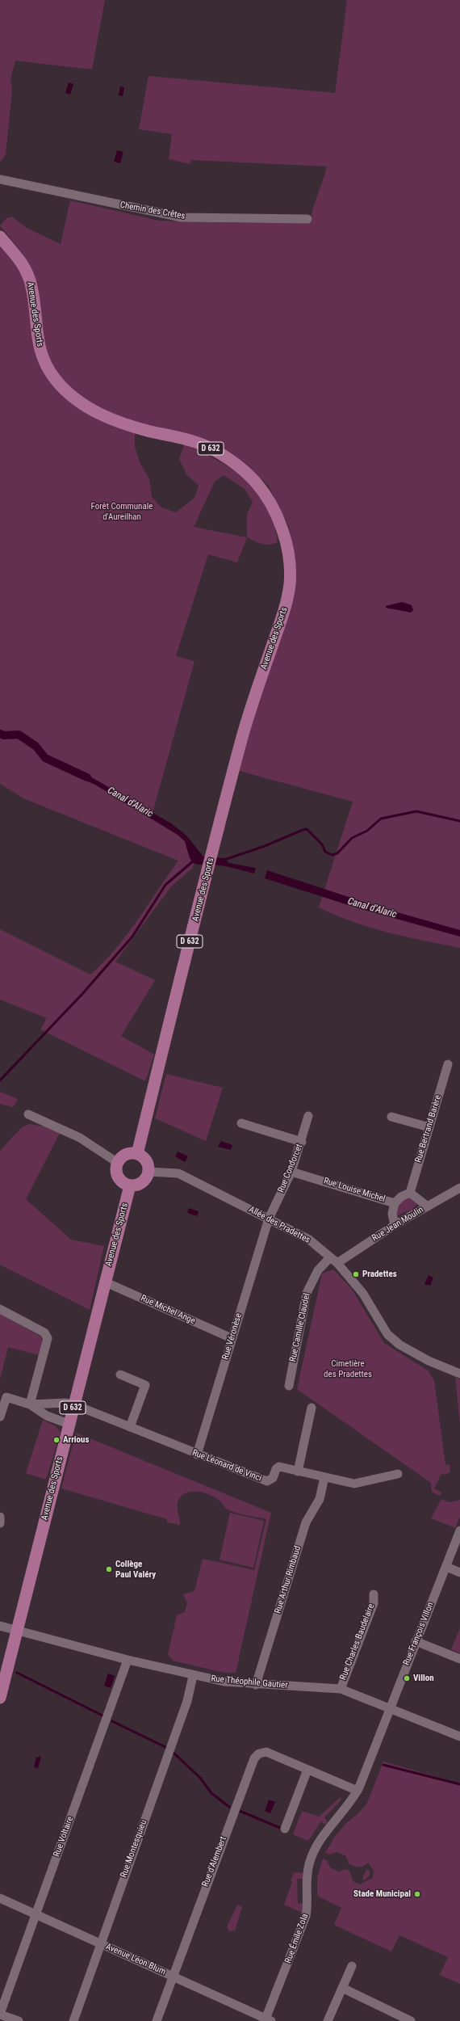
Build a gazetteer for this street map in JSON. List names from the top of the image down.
{
  "streets": {
    "main road": ["Avenue des Sports", "D 632"],
    "street": [
      "Chemin des Crêtes",
      "Rue Bertrand Barère",
      "Rue Condorcet",
      "Rue Louise Michel",
      "Rue Jean Moulin",
      "Allée des Pradettes",
      "Rue Michel Ange",
      "Rue Camille Claudel",
      "Rue Véronèse",
      "Rue Léonard de Vinci",
      "Rue Arthur Rimbaud",
      "Rue François Villon",
      "Rue Charles Baudelaire",
      "Rue Théophile Gautier",
      "Rue Voltaire",
      "Rue Montesquieu",
      "Rue d'Alembert",
      "Rue Émile Zola",
      "Avenue Léon Blum"
    ]
  },
  "crossings": [
    ["Avenue des Sports", "Allée des Pradettes"],
    ["Avenue des Sports", "Rue Michel Ange"],
    ["Avenue des Sports", "Rue Léonard de Vinci"],
    ["Avenue des Sports", "Rue Théophile Gautier"],
    ["Rue Condorcet", "Rue Louise Michel"],
    ["Rue Condorcet", "Allée des Pradettes"],
    ["Rue Condorcet", "Rue Véronèse"],
    ["Rue Louise Michel", "Rue Jean Moulin"],
    ["Rue Jean Moulin", "Allée des Pradettes"],
    ["Rue Jean Moulin", "Rue Camille Claudel"],
    ["Allée des Pradettes", "Rue Camille Claudel"],
    ["Allée des Pradettes", "Rue Véronèse"],
    ["Rue Michel Ange", "Rue Véronèse"],
    ["Rue Véronèse", "Rue Léonard de Vinci"],
    ["Rue Léonard de Vinci", "Rue Arthur Rimbaud"],
    ["Rue Arthur Rimbaud", "Rue Théophile Gautier"],
    ["Rue François Villon", "Rue Théophile Gautier"],
    ["Rue François Villon", "Rue d'Alembert"],
    ["Rue François Villon", "Rue Émile Zola"],
    ["Rue Charles Baudelaire", "Rue Théophile Gautier"],
    ["Rue Théophile Gautier", "Rue Voltaire"],
    ["Rue Théophile Gautier", "Rue Montesquieu"],
    ["Rue Voltaire", "Avenue Léon Blum"],
    ["Rue Montesquieu", "Avenue Léon Blum"],
    ["Rue d'Alembert", "Rue Émile Zola"],
    ["Rue d'Alembert", "Avenue Léon Blum"],
    ["Rue Émile Zola", "Avenue Léon Blum"]
  ],
  "water": ["Canal d'Alaric"],
  "parks": ["Forêt Communale d'Aureilhan", "Cimetière des Pradettes"],
  "places": [
    "Pradettes",
    "Arrious",
    "Collège Paul Valéry",
    "Villon",
    "Stade Municipal"
  ]
}
